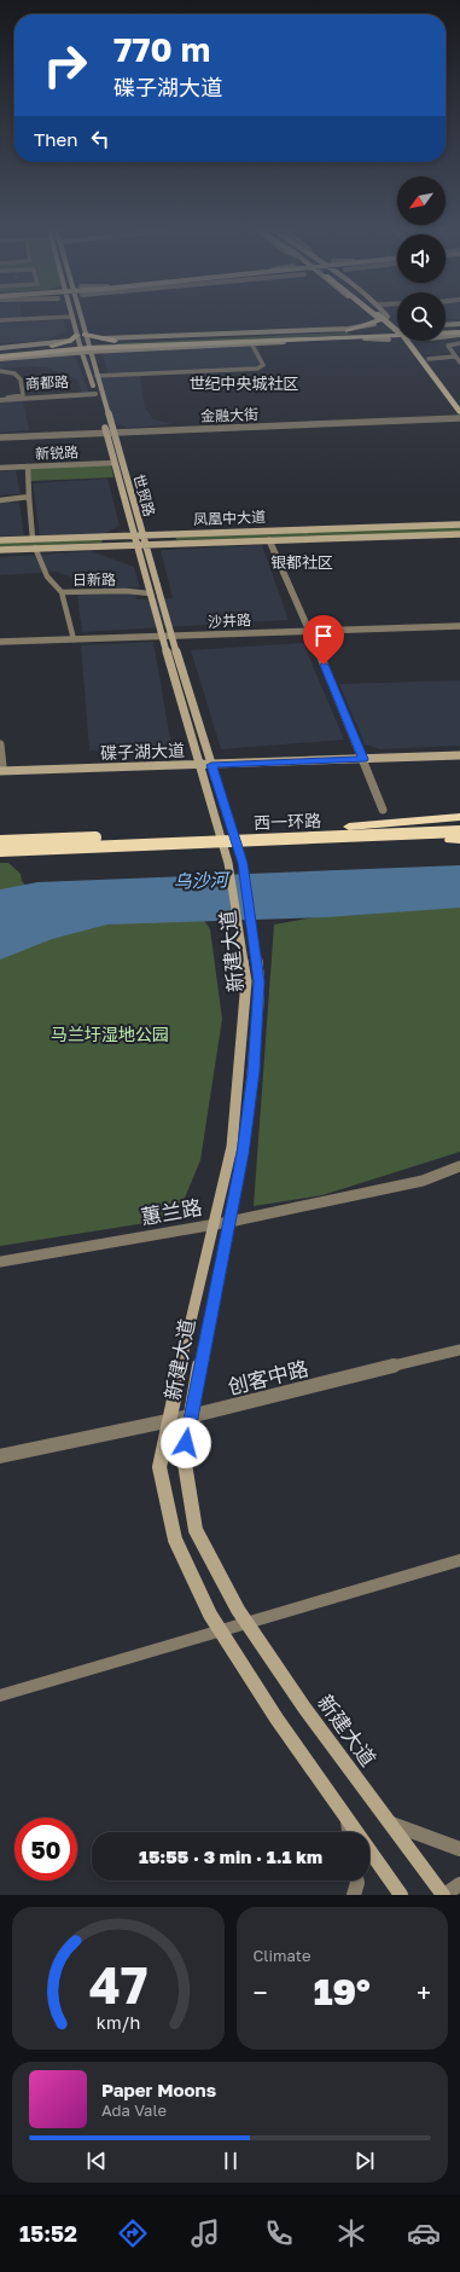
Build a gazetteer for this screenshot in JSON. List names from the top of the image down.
{
  "streets": {
    "highway": ["西一环路"],
    "main road": [
      "世贸路",
      "凤凰中大道",
      "碟子湖大道",
      "新建大道"
    ],
    "street": [
      "商都路",
      "金融大街",
      "新锐路",
      "日新路",
      "沙井路",
      "蕙兰路",
      "创客中路"
    ]
  },
  "crossings": [
    ["商都路", "世贸路"],
    ["金融大街", "世贸路"],
    ["新锐路", "世贸路"],
    ["世贸路", "凤凰中大道"],
    ["世贸路", "日新路"],
    ["世贸路", "沙井路"],
    ["世贸路", "碟子湖大道"],
    ["世贸路", "新建大道"],
    ["凤凰中大道", "日新路"],
    ["碟子湖大道", "新建大道"],
    ["新建大道", "蕙兰路"],
    ["新建大道", "创客中路"]
  ],
  "districts": ["世纪中央城社区", "银都社区"],
  "water": ["乌沙河"],
  "parks": ["马兰圩湿地公园"],
  "north": "bottom left",
  "page": {
    "turn": ["770 m", "碟子湖大道"],
    "then": "Then",
    "limit": "50",
    "trip": "15:55 · 3 min · 1.1 km",
    "tile": "Climate",
    "heat": ["−", "19°", "+"],
    "song": ["Paper Moons", "Ada Vale"],
    "tabs": "15:52",
    "gauge": ["47", "km/h"]
  }
}
